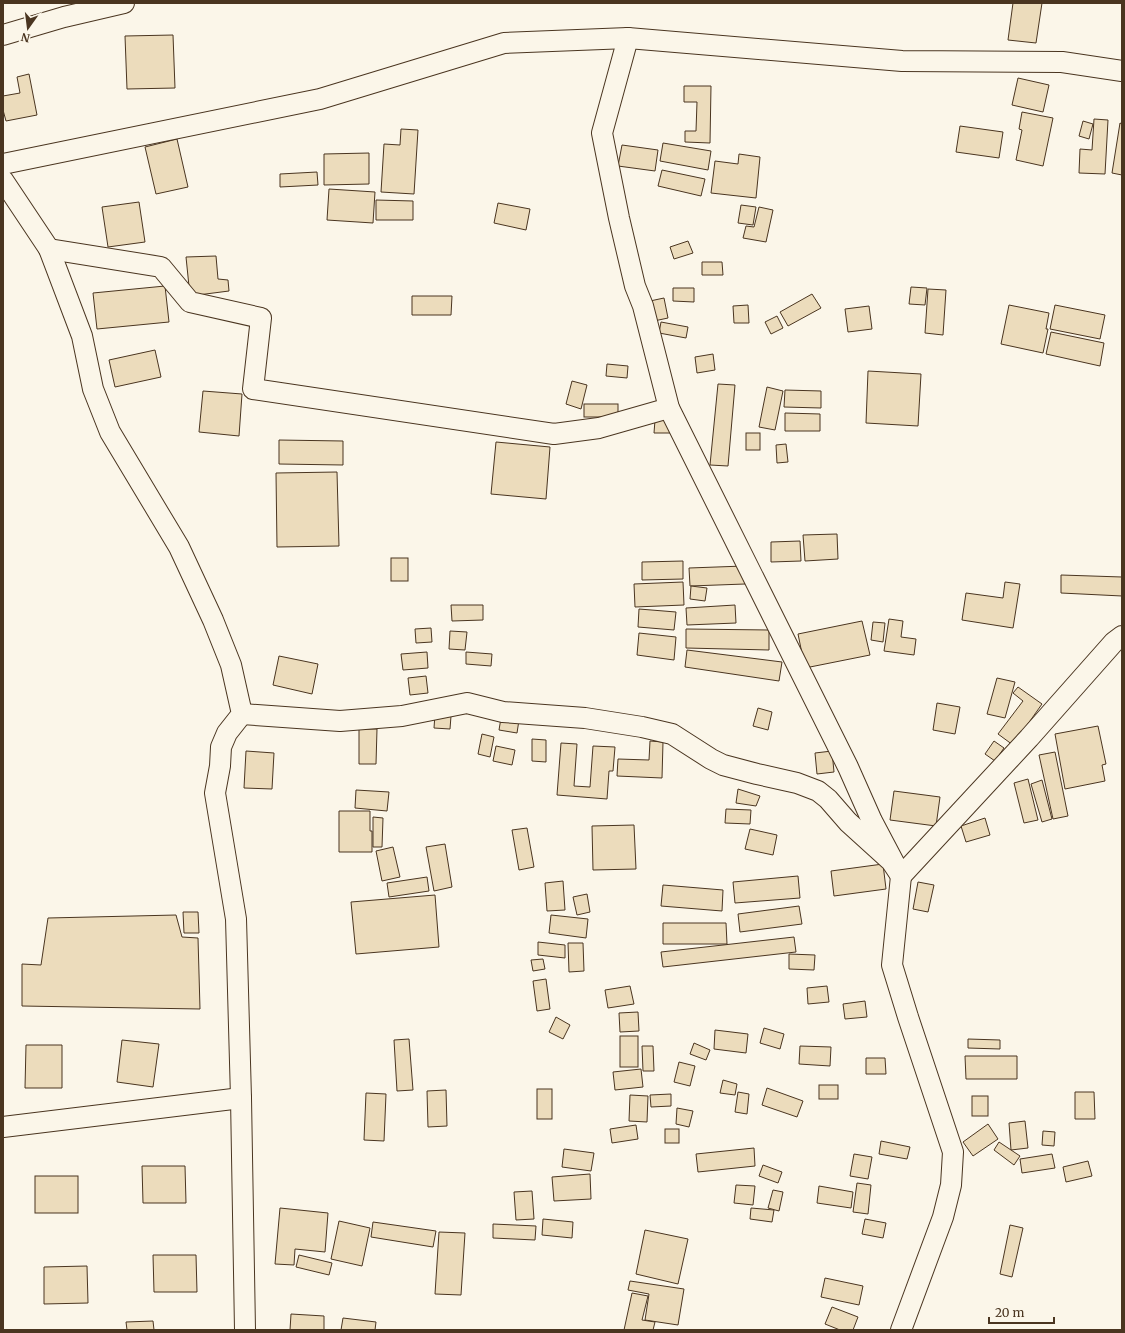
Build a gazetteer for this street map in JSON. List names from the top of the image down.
{
  "scale_bar": "20 m",
  "north": "bottom"
}
